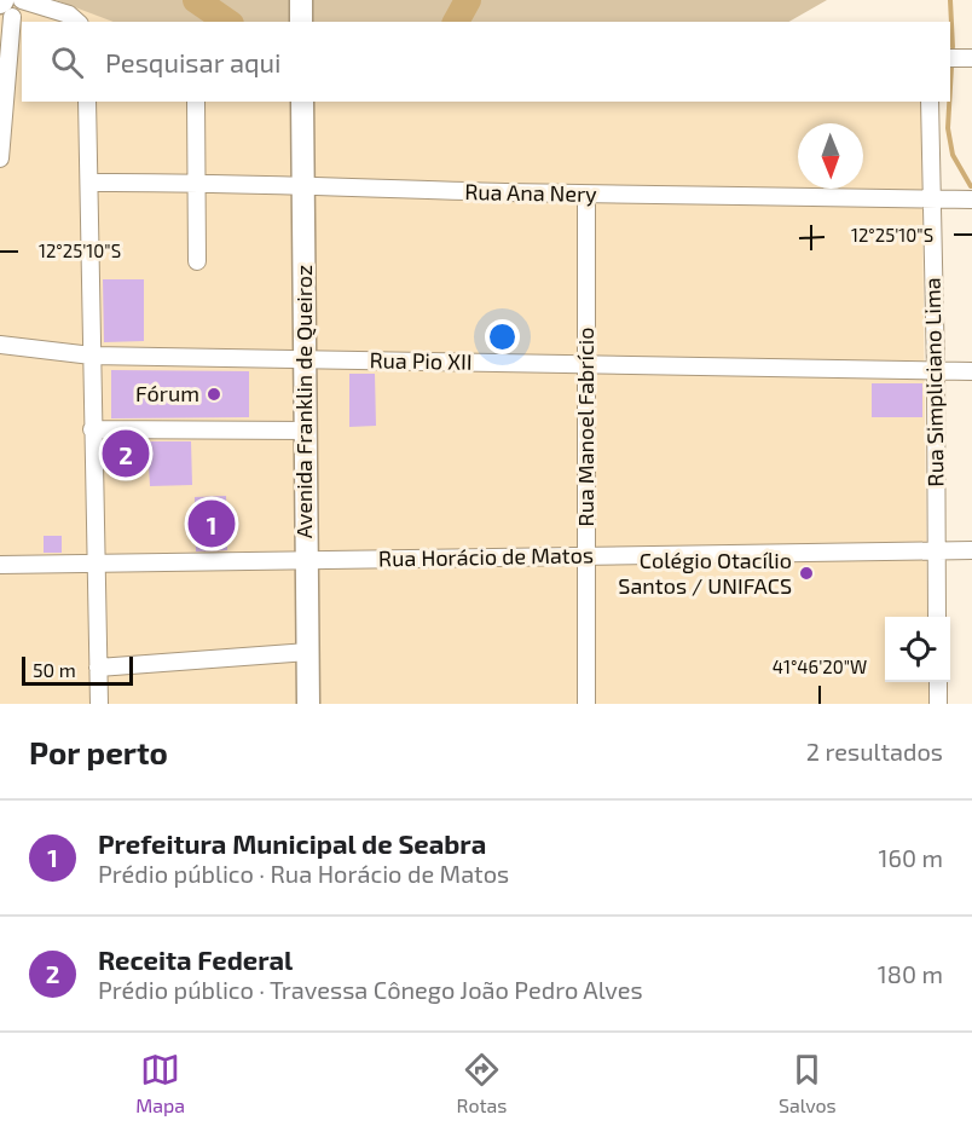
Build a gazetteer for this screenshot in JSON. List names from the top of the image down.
{
  "streets": {
    "main road": ["Avenida Franklin de Queiroz"],
    "street": [
      "Rua Ana Nery",
      "Rua Pio XII",
      "Rua Simpliciano Lima",
      "Rua Manoel Fabrício",
      "Rua Horácio de Matos"
    ]
  },
  "crossings": [
    ["Rua Ana Nery", "Rua Simpliciano Lima"],
    ["Rua Ana Nery", "Avenida Franklin de Queiroz"],
    ["Rua Ana Nery", "Rua Manoel Fabrício"],
    ["Rua Pio XII", "Rua Simpliciano Lima"],
    ["Rua Pio XII", "Avenida Franklin de Queiroz"],
    ["Rua Pio XII", "Rua Manoel Fabrício"],
    ["Rua Simpliciano Lima", "Rua Horácio de Matos"],
    ["Avenida Franklin de Queiroz", "Rua Horácio de Matos"],
    ["Rua Manoel Fabrício", "Rua Horácio de Matos"]
  ],
  "places": ["Fórum", "Colégio Otacílio Santos / UNIFACS"],
  "scale_bar": "50 m",
  "north": "bottom",
  "page": {
    "search": "Pesquisar aqui",
    "pins": ["2", "1"],
    "scale": "50 m",
    "heading": ["Por perto", "2 resultados"],
    "list": [
      {
        "mark": "1",
        "name": "Prefeitura Municipal de Seabra",
        "note": "Prédio público · Rua Horácio de Matos",
        "value": "160 m"
      },
      {
        "mark": "2",
        "name": "Receita Federal",
        "note": "Prédio público · Travessa Cônego João Pedro Alves",
        "value": "180 m"
      }
    ],
    "nav": ["Mapa", "Rotas", "Salvos"]
  },
  "coordinates": ["12°25'10\"S", "41°46'20\"W"]
}
